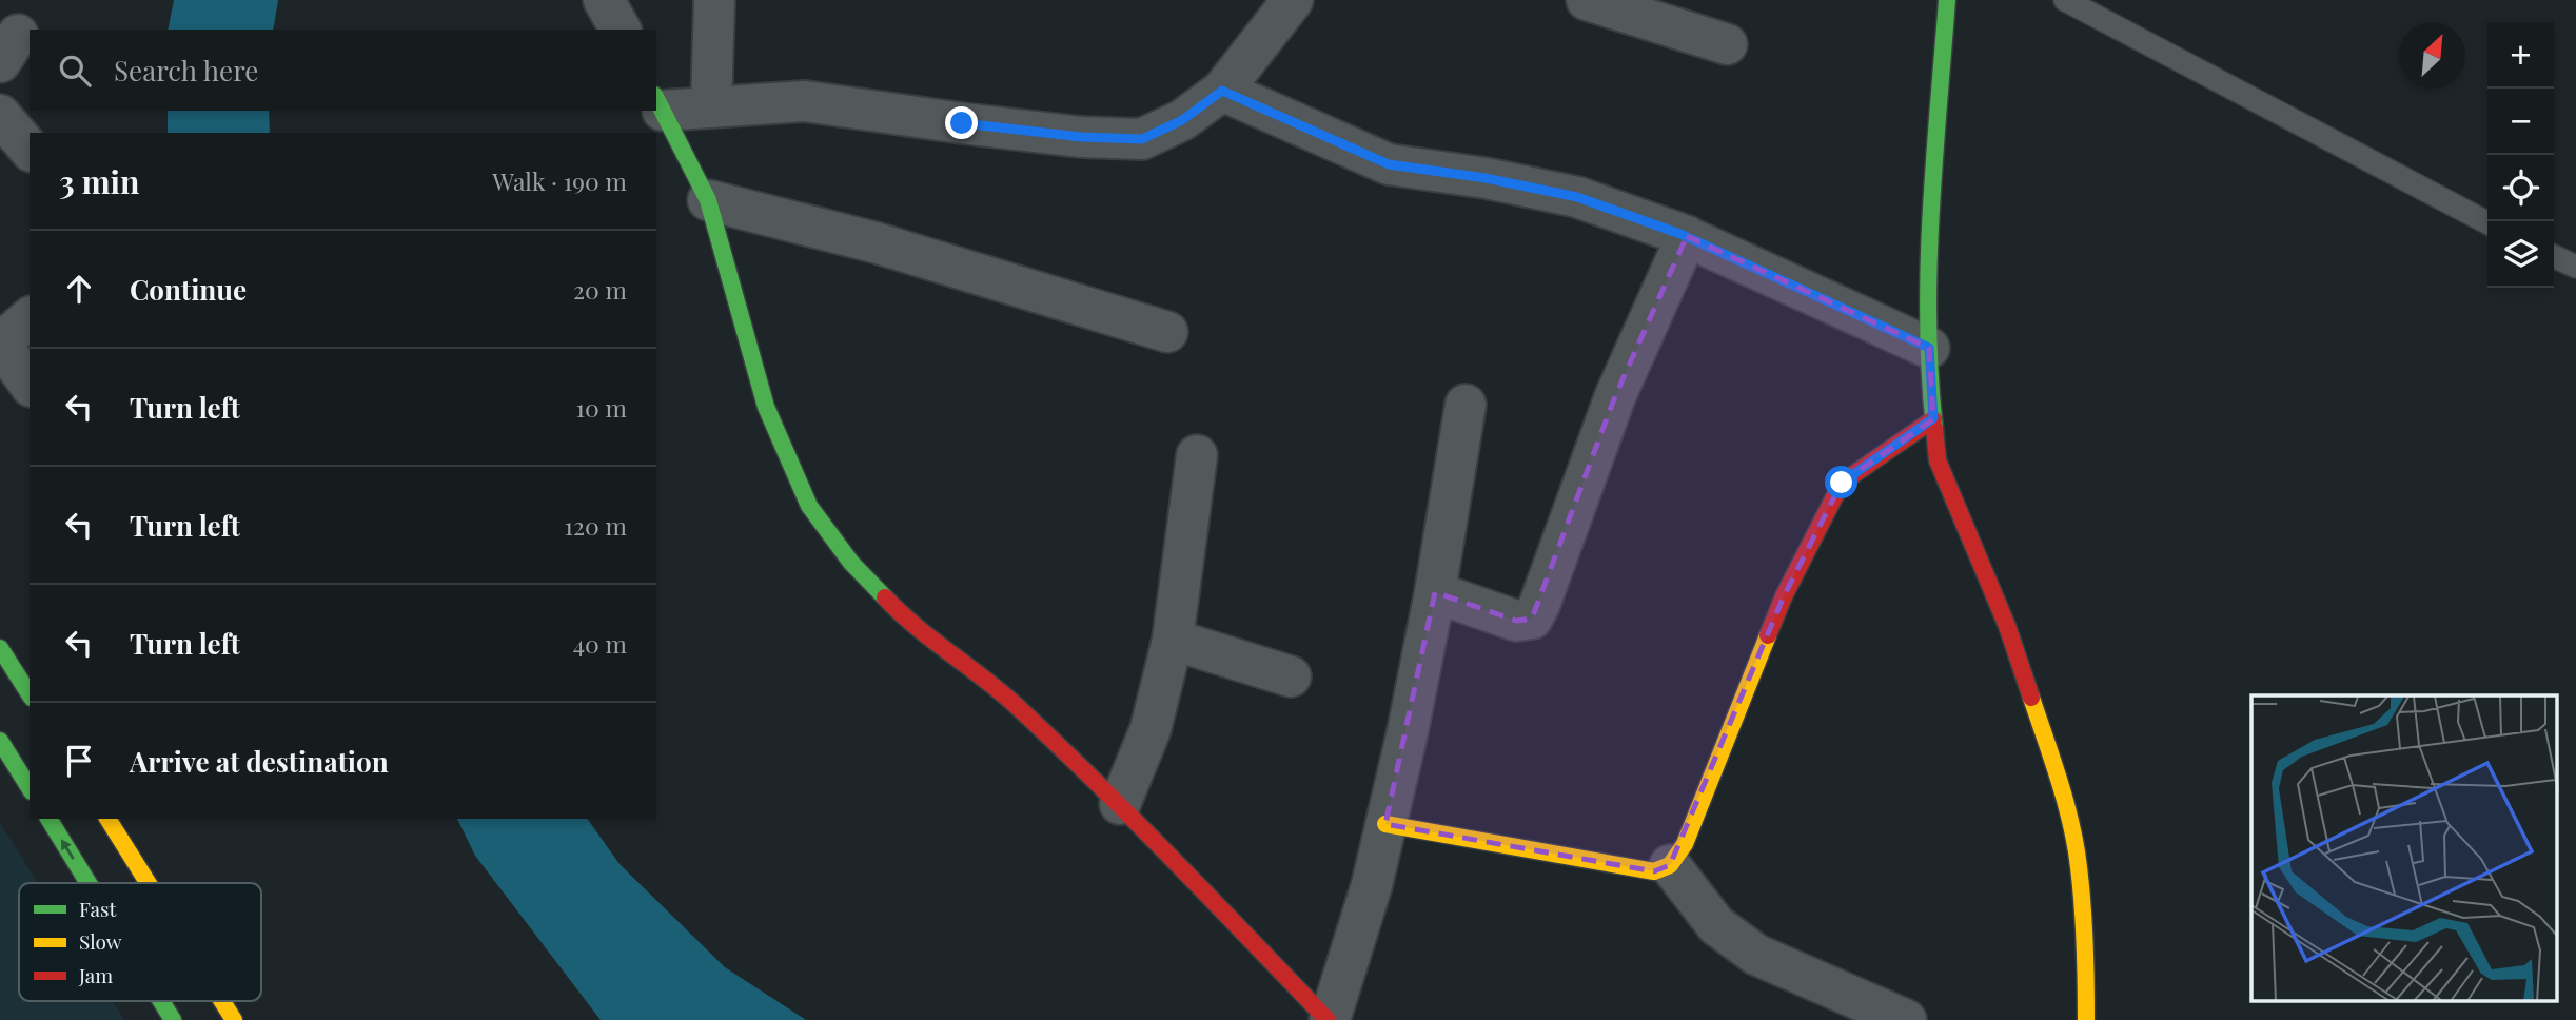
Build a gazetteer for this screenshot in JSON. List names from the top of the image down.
{
  "legend": ["Fast", "Slow", "Jam"],
  "north": "top right",
  "page": {
    "map_buttons": ["+", "−"],
    "search": "Search here",
    "heading": ["3 min", "Walk · 190 m"],
    "list": [
      ["Continue", "20 m"],
      ["Turn left", "10 m"],
      ["Turn left", "120 m"],
      ["Turn left", "40 m"],
      "Arrive at destination"
    ]
  }
}
